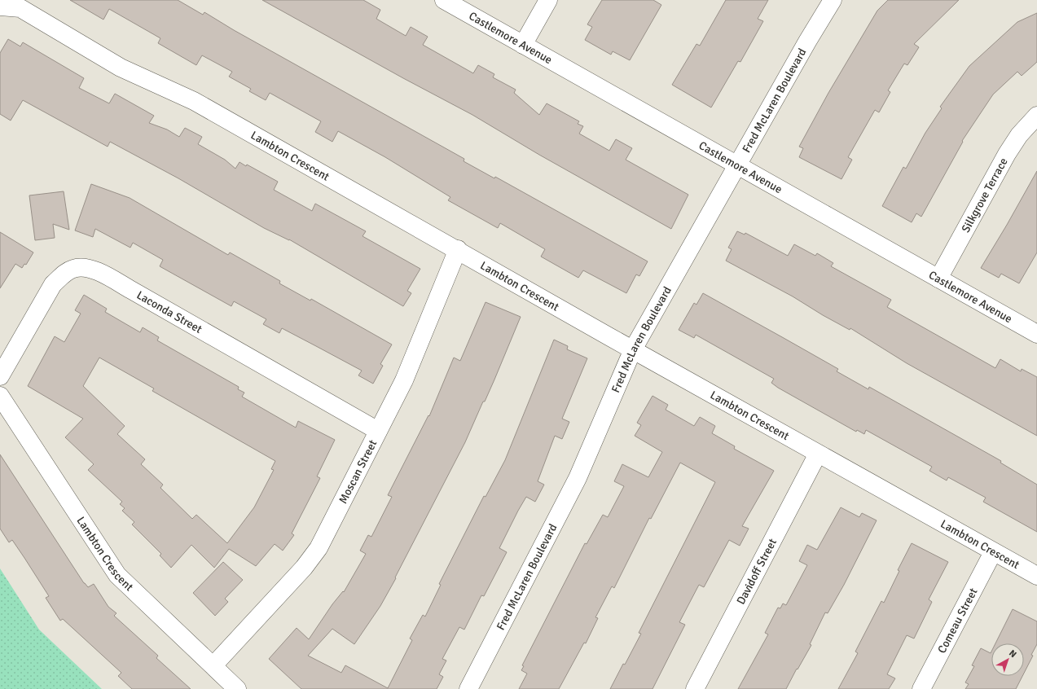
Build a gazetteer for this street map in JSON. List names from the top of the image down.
{
  "streets": {
    "street": [
      "Castlemore Avenue",
      "Fred McLaren Boulevard",
      "Lambton Crescent",
      "Silkgrove Terrace",
      "Laconda Street",
      "Moscan Street",
      "Davidoff Street",
      "Comeau Street"
    ]
  },
  "crossings": [
    ["Castlemore Avenue", "Fred McLaren Boulevard"],
    ["Castlemore Avenue", "Silkgrove Terrace"],
    ["Fred McLaren Boulevard", "Lambton Crescent"],
    ["Lambton Crescent", "Moscan Street"],
    ["Lambton Crescent", "Davidoff Street"],
    ["Lambton Crescent", "Comeau Street"],
    ["Laconda Street", "Moscan Street"]
  ],
  "north": "top right"
}
